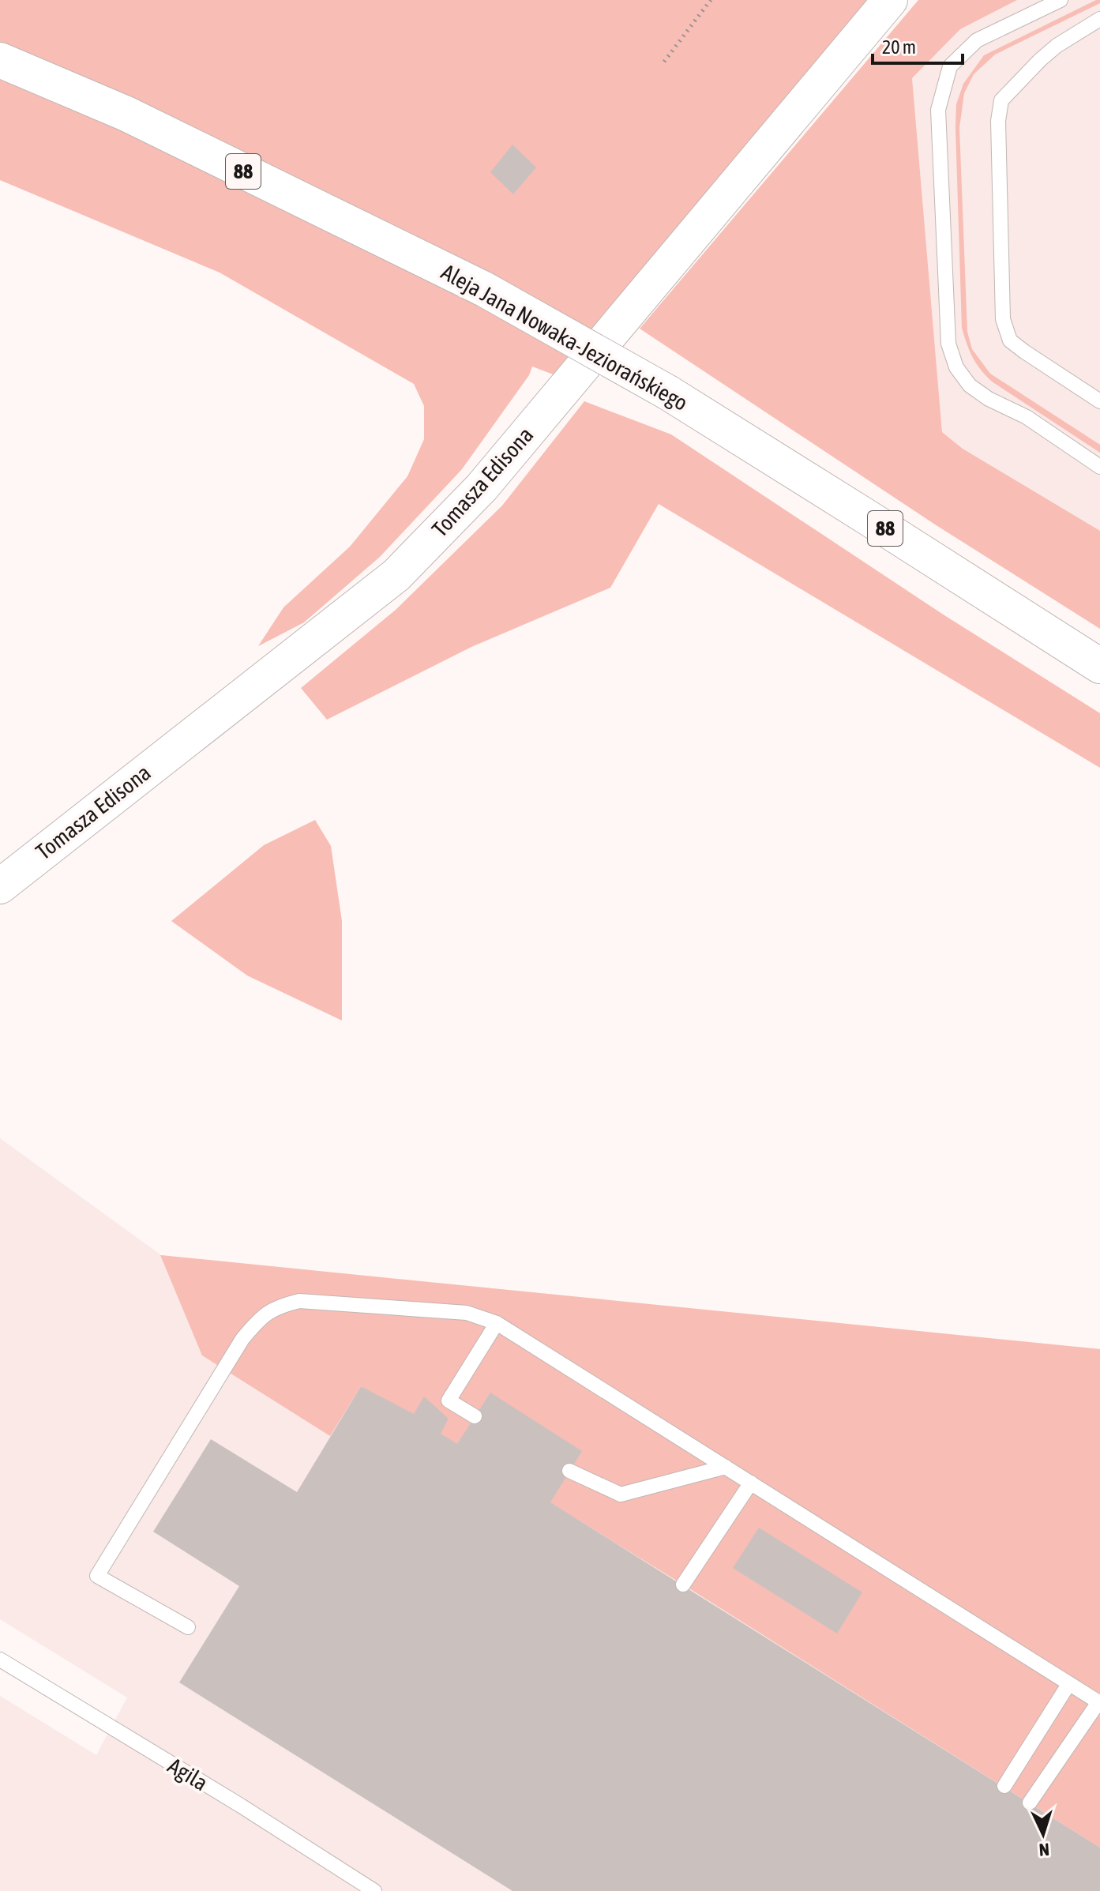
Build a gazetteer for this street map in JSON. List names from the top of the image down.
{
  "streets": {
    "main road": ["88", "Aleja Jana Nowaka-Jeziorańskiego", "Tomasza Edisona"],
    "lane": ["Agila"]
  },
  "scale_bar": "20 m",
  "north": "bottom"
}
